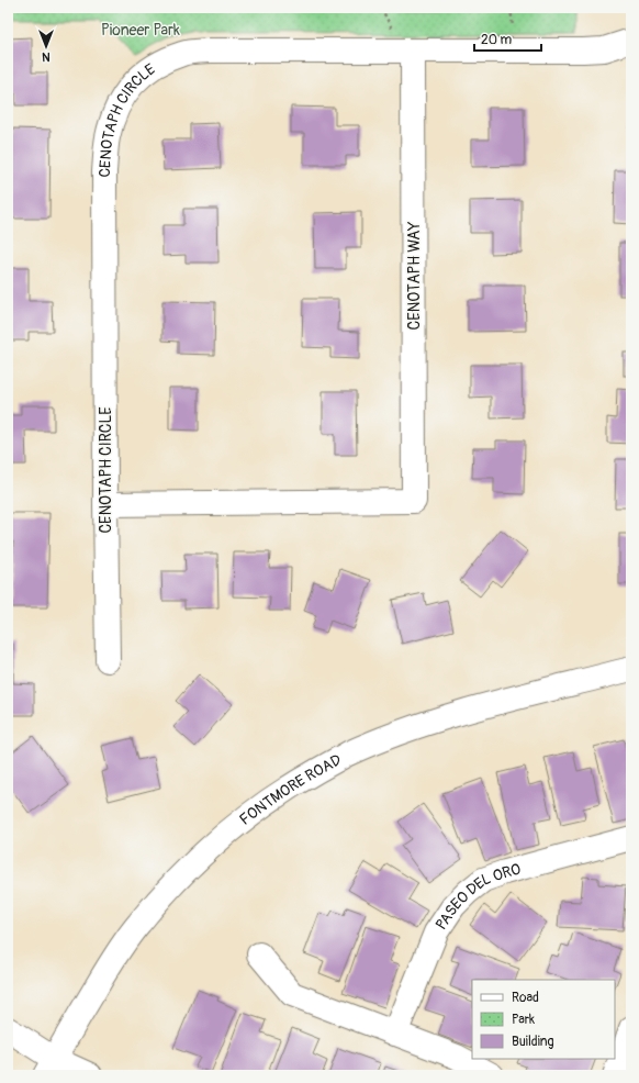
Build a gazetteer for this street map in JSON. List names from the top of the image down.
{
  "streets": {
    "street": [
      "CENOTAPH CIRCLE",
      "CENOTAPH WAY",
      "FONTMORE ROAD",
      "PASEO DEL ORO"
    ]
  },
  "crossings": [
    ["CENOTAPH CIRCLE", "CENOTAPH WAY"]
  ],
  "parks": ["Pioneer Park"],
  "legend": ["Road", "Park", "Building"],
  "scale_bar": "20 m",
  "north": "bottom"
}
